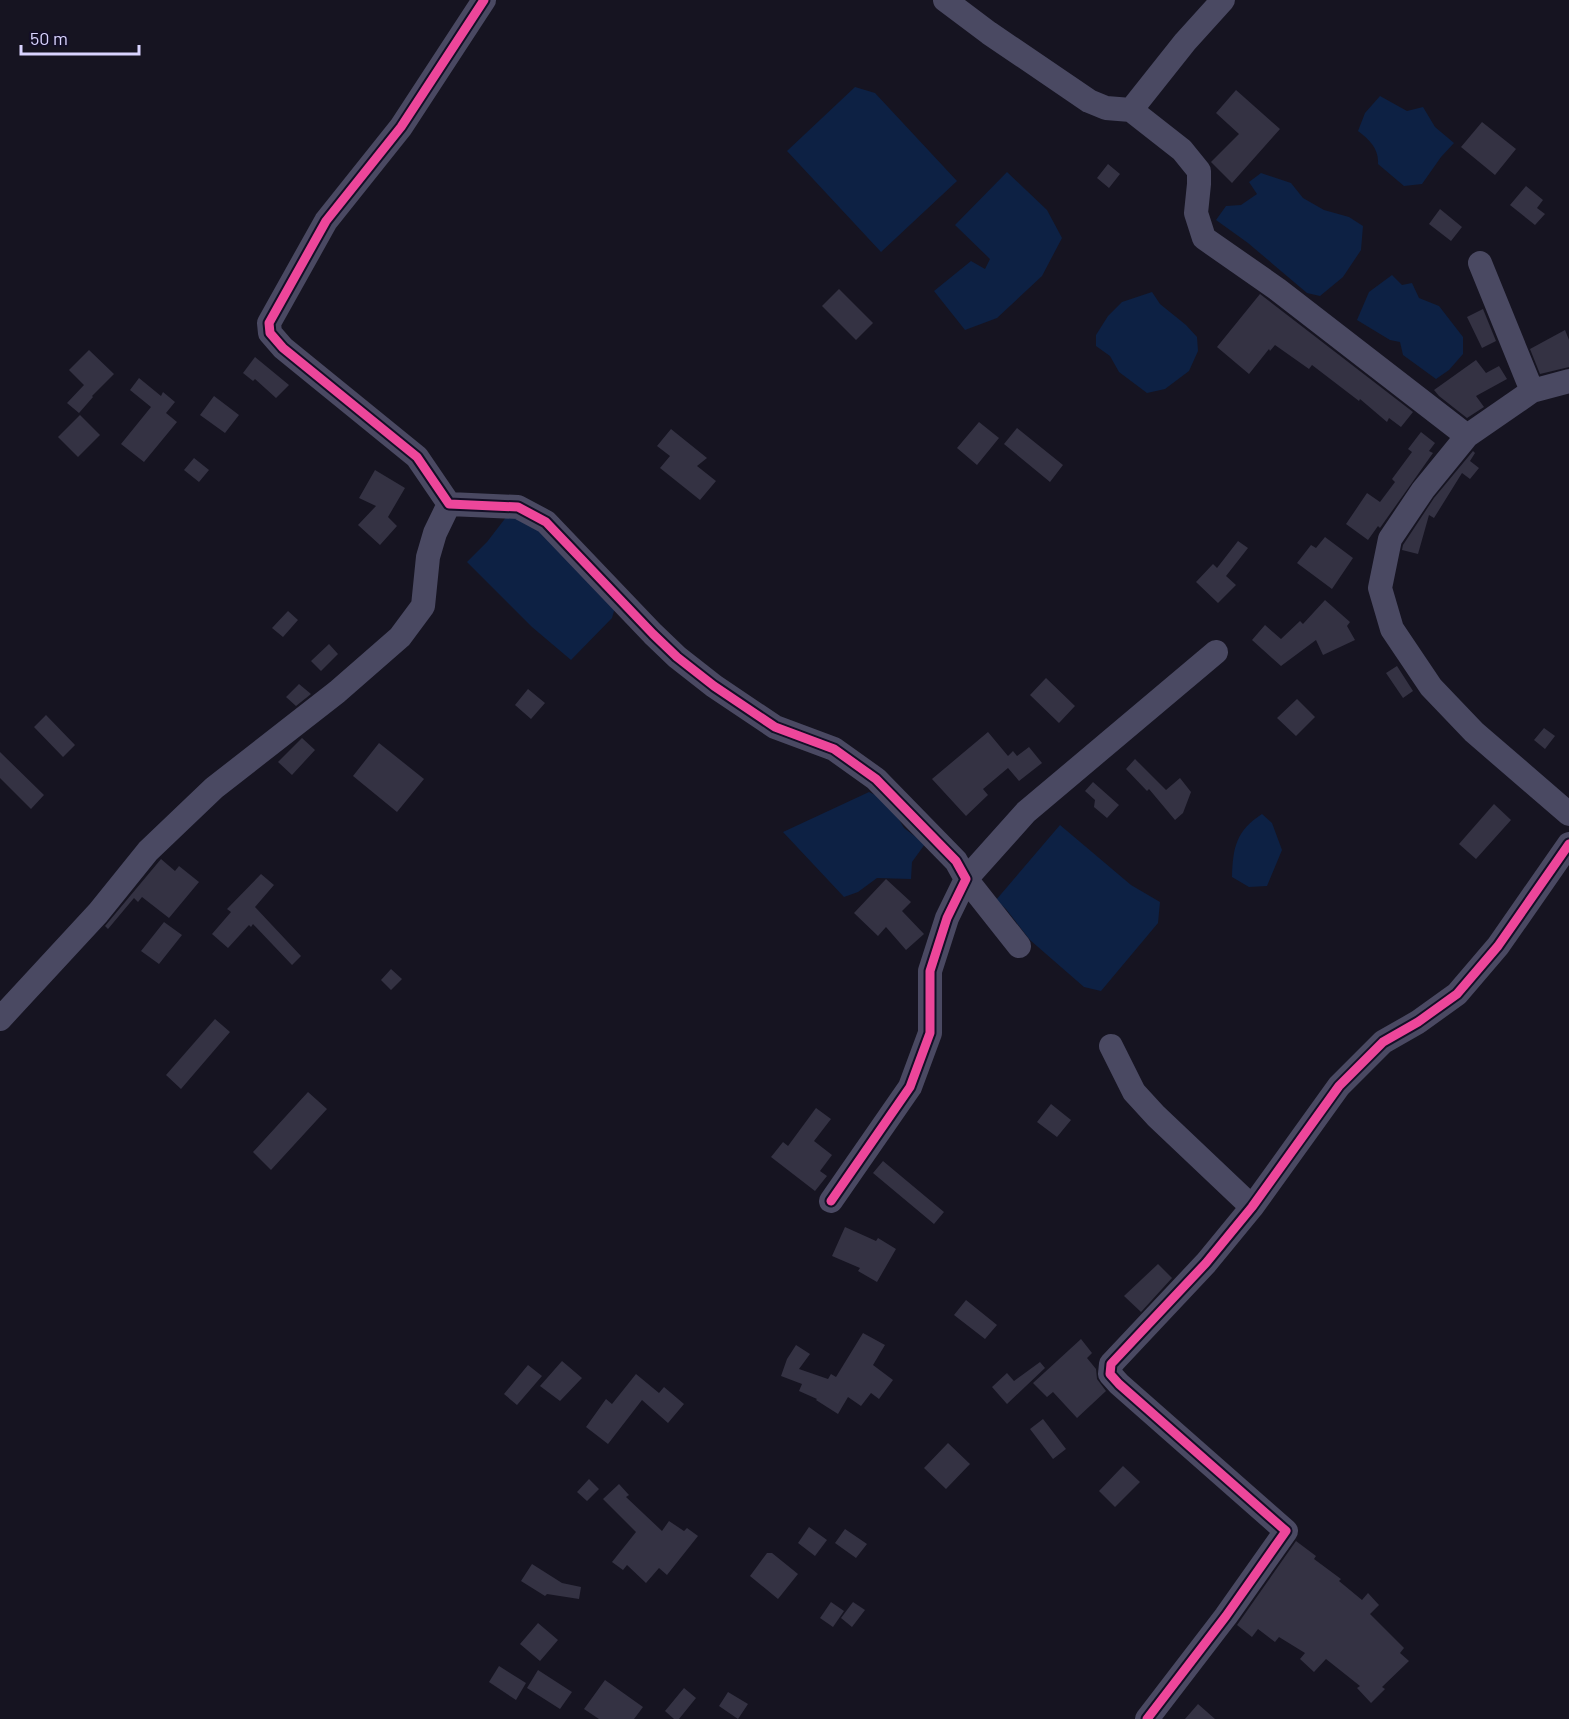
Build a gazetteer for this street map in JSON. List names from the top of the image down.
{
  "scale_bar": "50 m"
}
